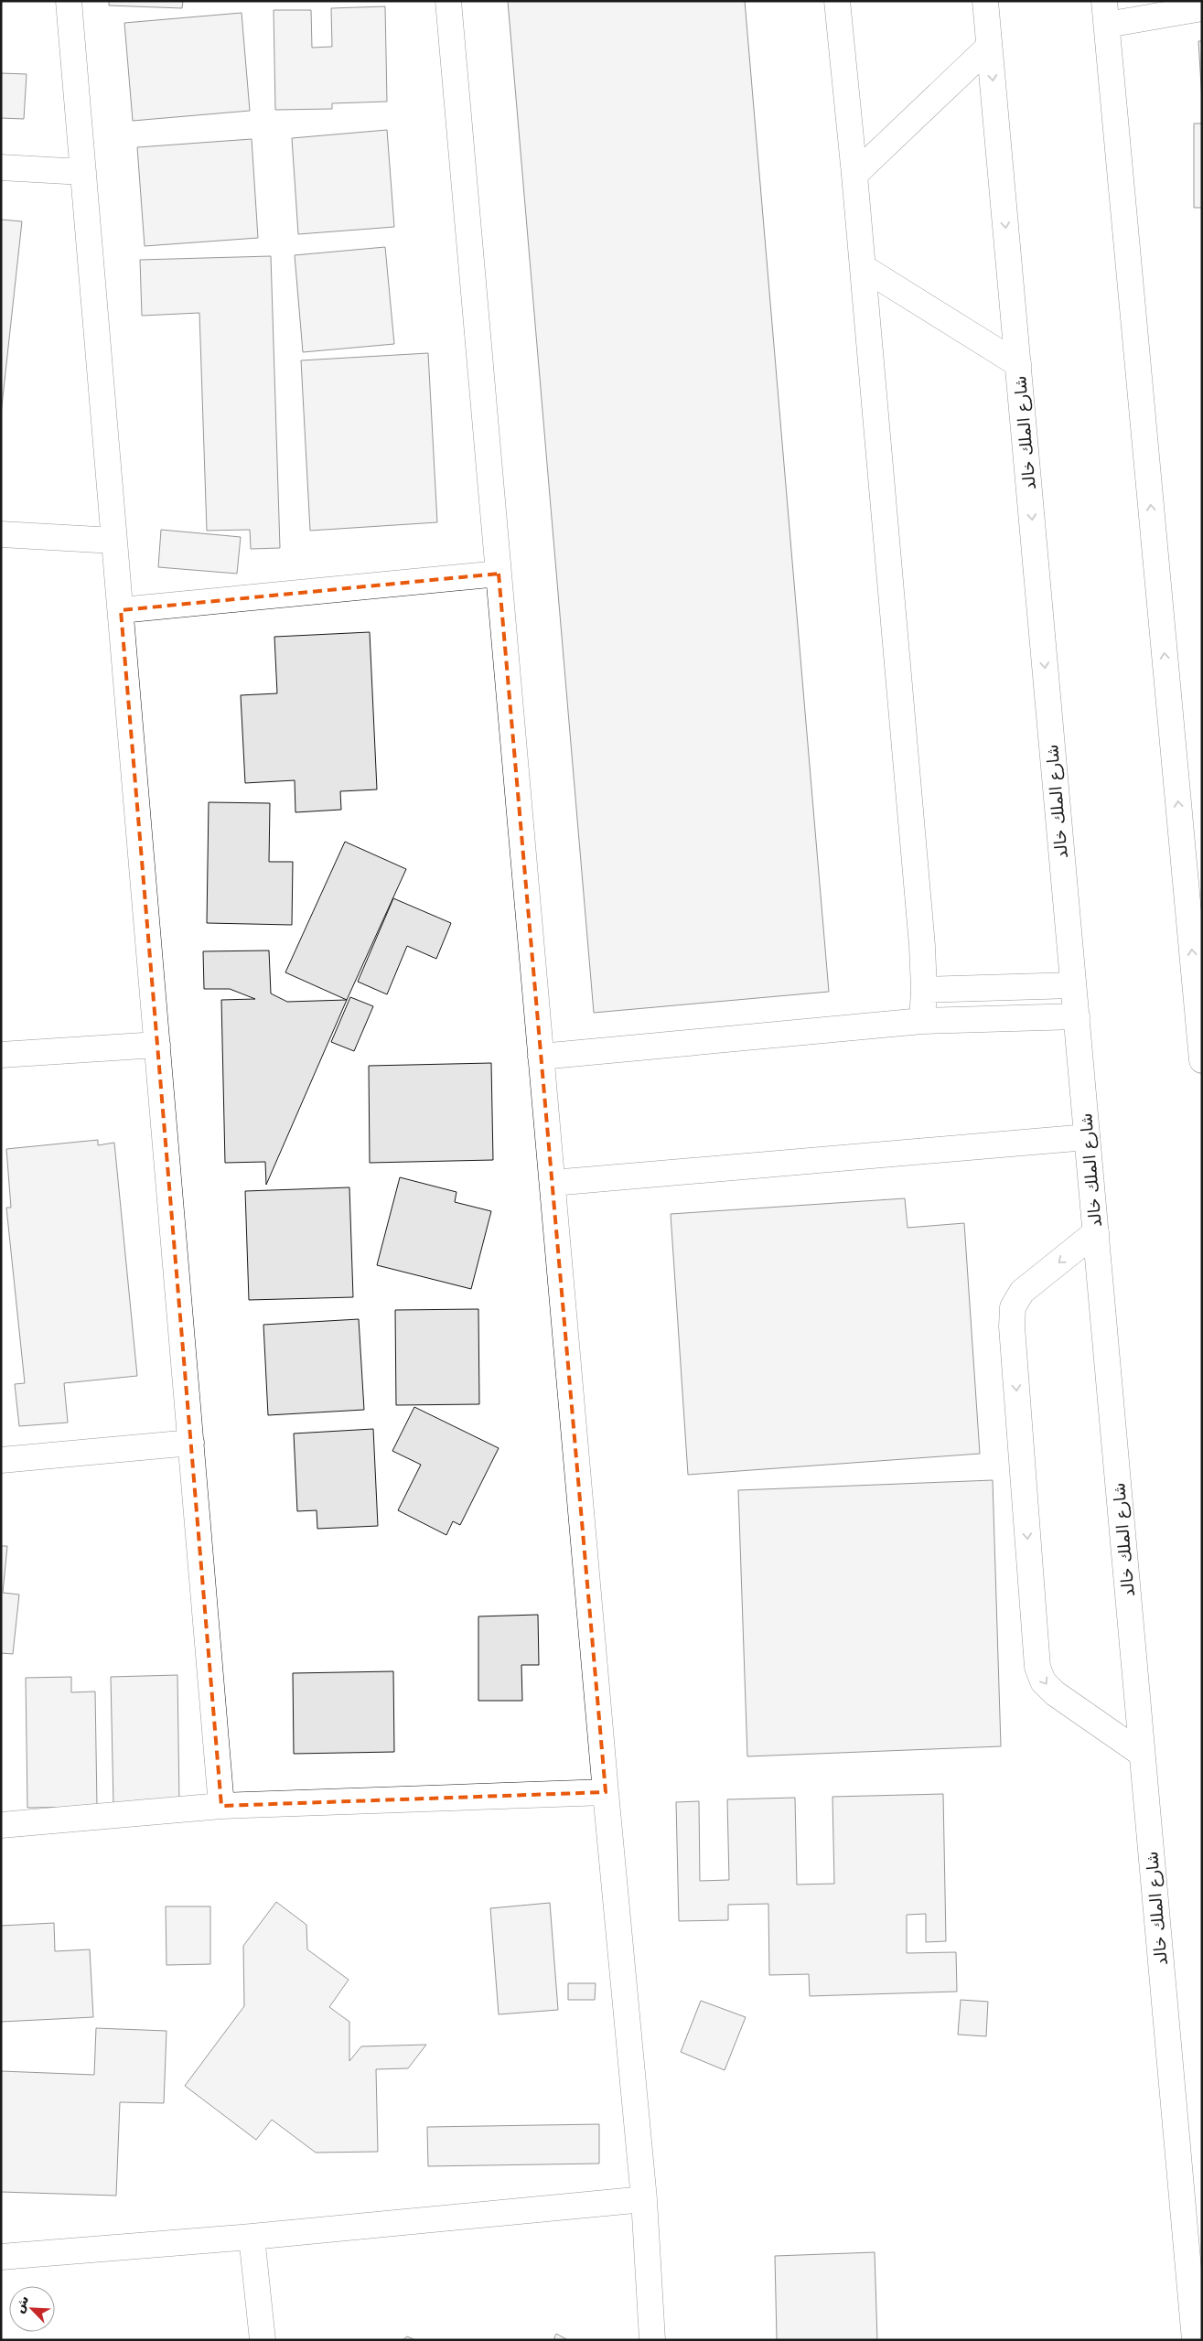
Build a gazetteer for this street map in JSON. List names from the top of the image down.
{
  "streets": {
    "street": ["شارع الملك خالد"]
  },
  "north": "top left"
}
